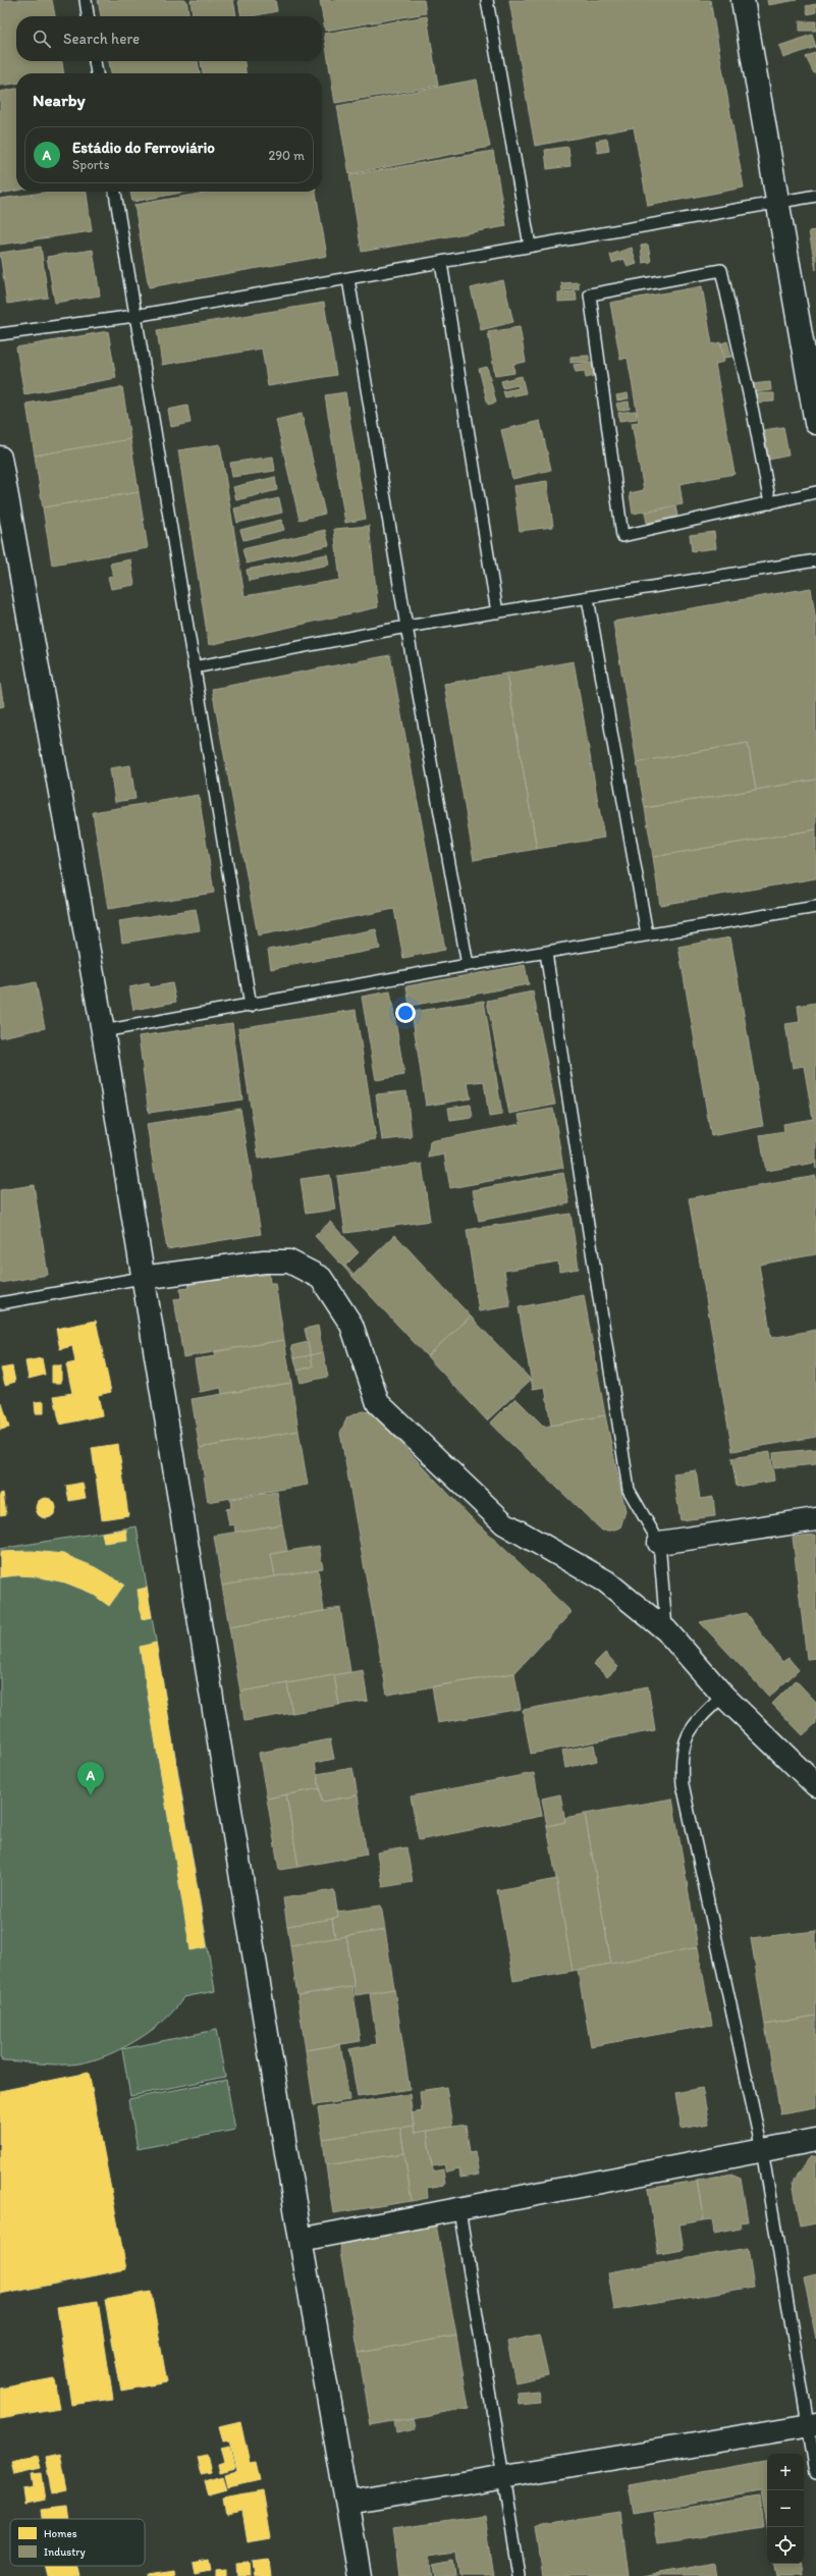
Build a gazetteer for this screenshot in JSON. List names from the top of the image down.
{
  "legend": ["Homes", "Industry"],
  "page": {
    "search": "Search here",
    "heading": "Nearby",
    "list": [
      {
        "mark": "A",
        "name": "Estádio do Ferroviário",
        "note": "Sports",
        "value": "290 m"
      }
    ],
    "pins": "A",
    "map_buttons": ["+", "−"]
  }
}
